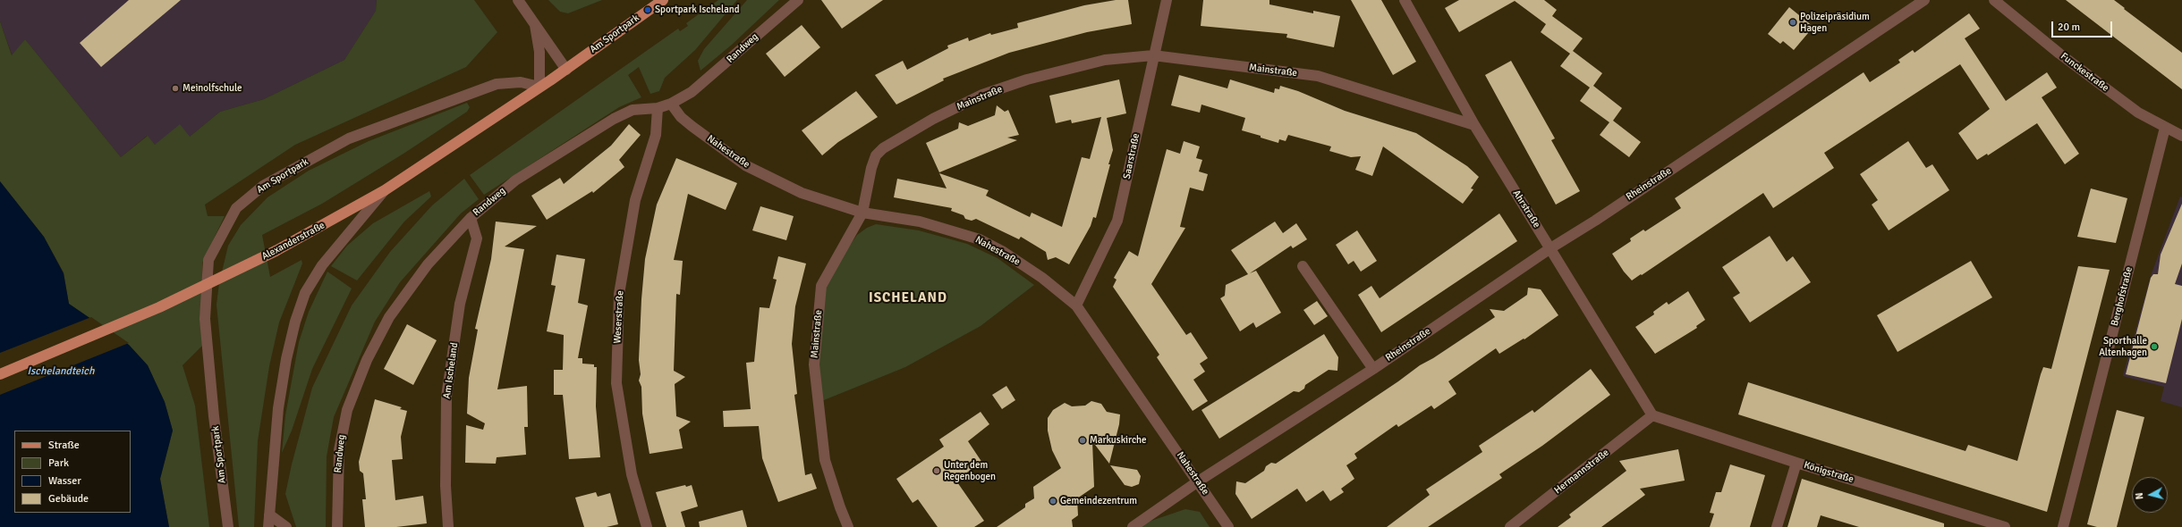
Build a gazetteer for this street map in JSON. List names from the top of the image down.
{
  "streets": {
    "main road": ["Am Sportpark", "Alexanderstraße"],
    "street": [
      "Randweg",
      "Mainstraße",
      "Funckestraße",
      "Nahestraße",
      "Saarstraße",
      "Rheinstraße",
      "Ahrstraße",
      "Berghofstraße",
      "Weserstraße",
      "Am Ischeland",
      "Hermannstraße",
      "Königstraße"
    ]
  },
  "crossings": [
    ["Am Sportpark", "Alexanderstraße"],
    ["Randweg", "Nahestraße"],
    ["Randweg", "Weserstraße"],
    ["Randweg", "Am Ischeland"],
    ["Mainstraße", "Nahestraße"],
    ["Mainstraße", "Saarstraße"],
    ["Mainstraße", "Ahrstraße"],
    ["Funckestraße", "Berghofstraße"],
    ["Nahestraße", "Saarstraße"],
    ["Nahestraße", "Rheinstraße"],
    ["Rheinstraße", "Ahrstraße"],
    ["Ahrstraße", "Hermannstraße"],
    ["Ahrstraße", "Königstraße"],
    ["Hermannstraße", "Königstraße"]
  ],
  "districts": ["ISCHELAND"],
  "water": ["Ischelandteich"],
  "places": [
    "Sportpark Ischeland",
    "Polizeipräsidium Hagen",
    "Meinolfschule",
    "Sporthalle Altenhagen",
    "Markuskirche",
    "Unter dem Regenbogen",
    "Gemeindezentrum"
  ],
  "legend": [
    "Straße",
    "Park",
    "Wasser",
    "Gebäude"
  ],
  "scale_bar": "20 m",
  "north": "left"
}
